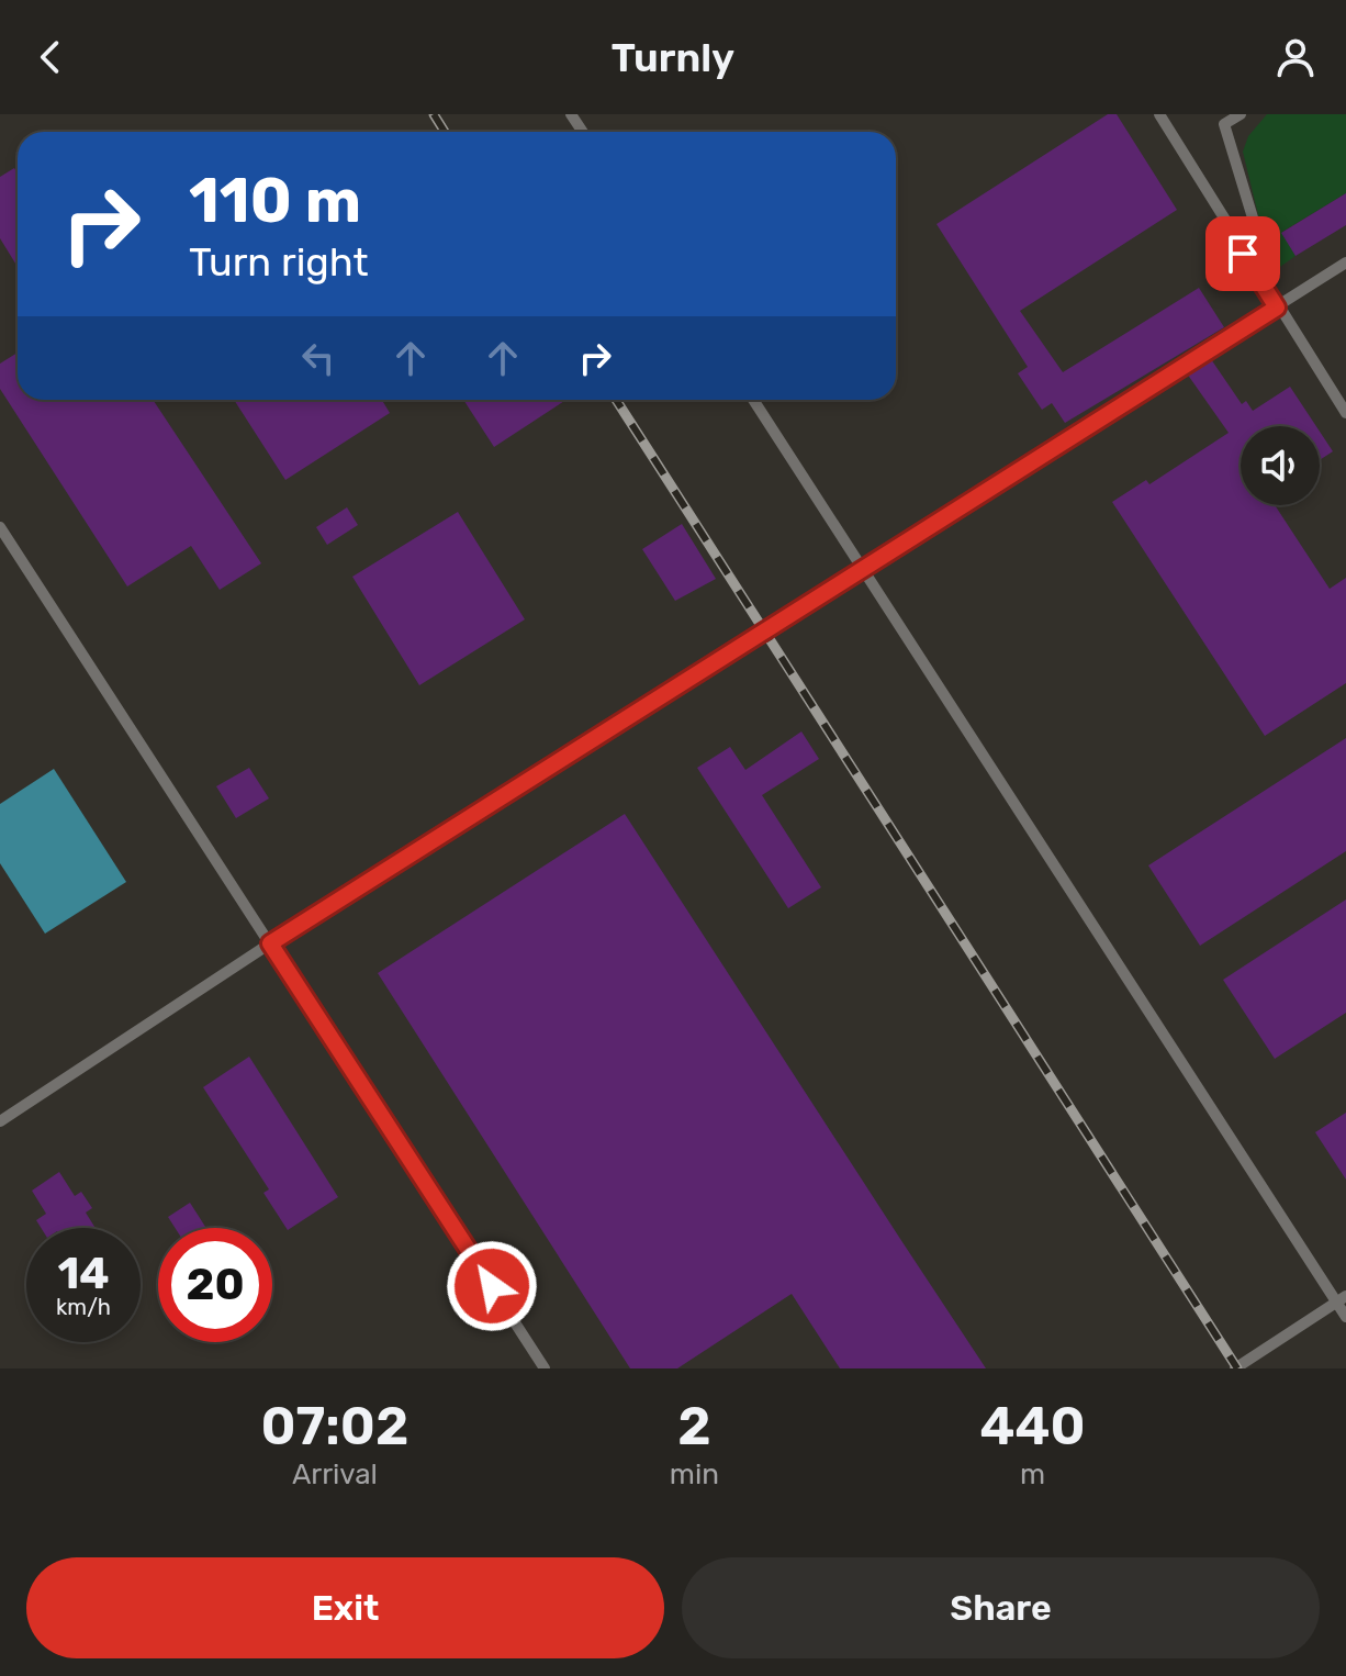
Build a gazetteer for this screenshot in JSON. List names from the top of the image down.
{
  "page": {
    "header": "Turnly",
    "turn": ["110 m", "Turn right"],
    "speed": "14 km/h",
    "limit": "20",
    "eta": [
      "07:02",
      "Arrival",
      "2",
      "min",
      "440",
      "m"
    ],
    "buttons": ["Exit", "Share"]
  }
}
